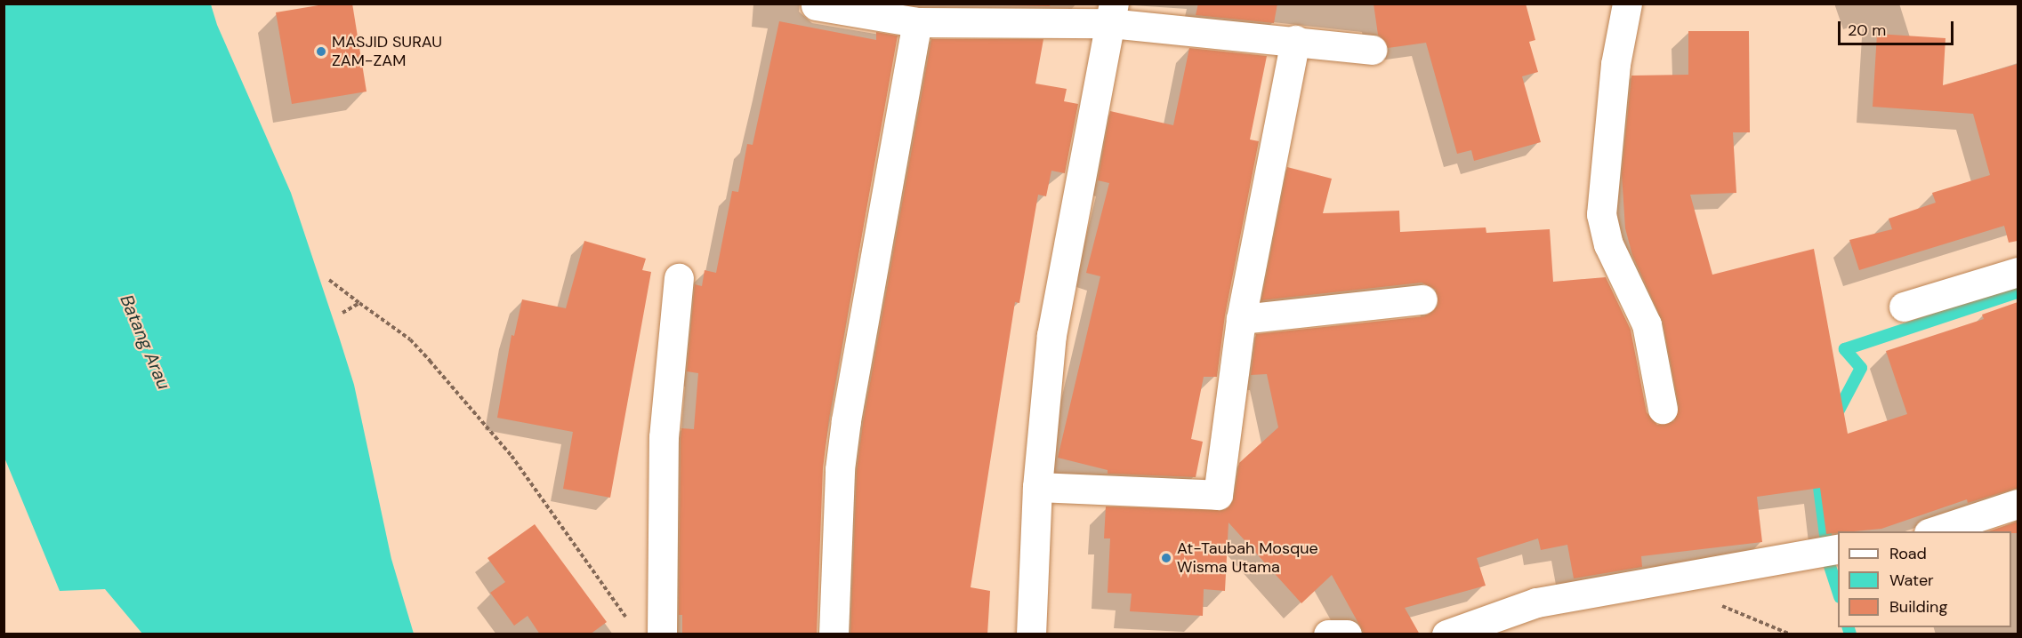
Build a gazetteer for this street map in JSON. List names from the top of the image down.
{
  "water": ["Batang Arau"],
  "places": ["MASJID SURAU ZAM-ZAM", "At-Taubah Mosque Wisma Utama"],
  "legend": ["Road", "Water", "Building"],
  "scale_bar": "20 m"
}
